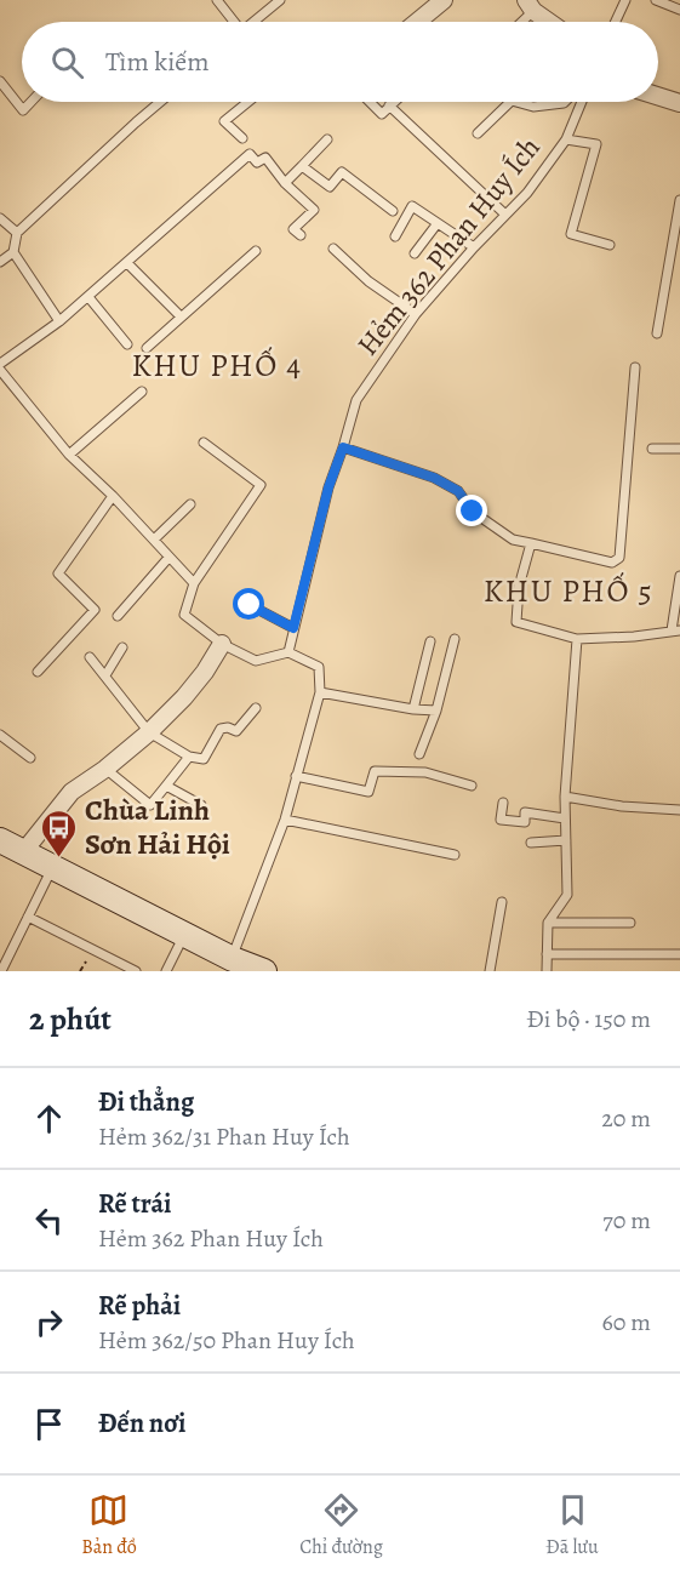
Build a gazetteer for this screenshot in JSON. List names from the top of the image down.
{
  "streets": {
    "lane": ["Hẻm 362 Phan Huy Ích"]
  },
  "districts": ["KHU PHỐ 4", "KHU PHỐ 5"],
  "places": {
    "bus stop": ["Chùa Linh Sơn Hải Hội"]
  },
  "page": {
    "search": "Tìm kiếm",
    "heading": ["2 phút", "Đi bộ · 150 m"],
    "list": [
      ["Đi thẳng", "Hẻm 362/31 Phan Huy Ích", "20 m"],
      ["Rẽ trái", "Hẻm 362 Phan Huy Ích", "70 m"],
      ["Rẽ phải", "Hẻm 362/50 Phan Huy Ích", "60 m"],
      "Đến nơi"
    ],
    "nav": ["Bản đồ", "Chỉ đường", "Đã lưu"]
  }
}
